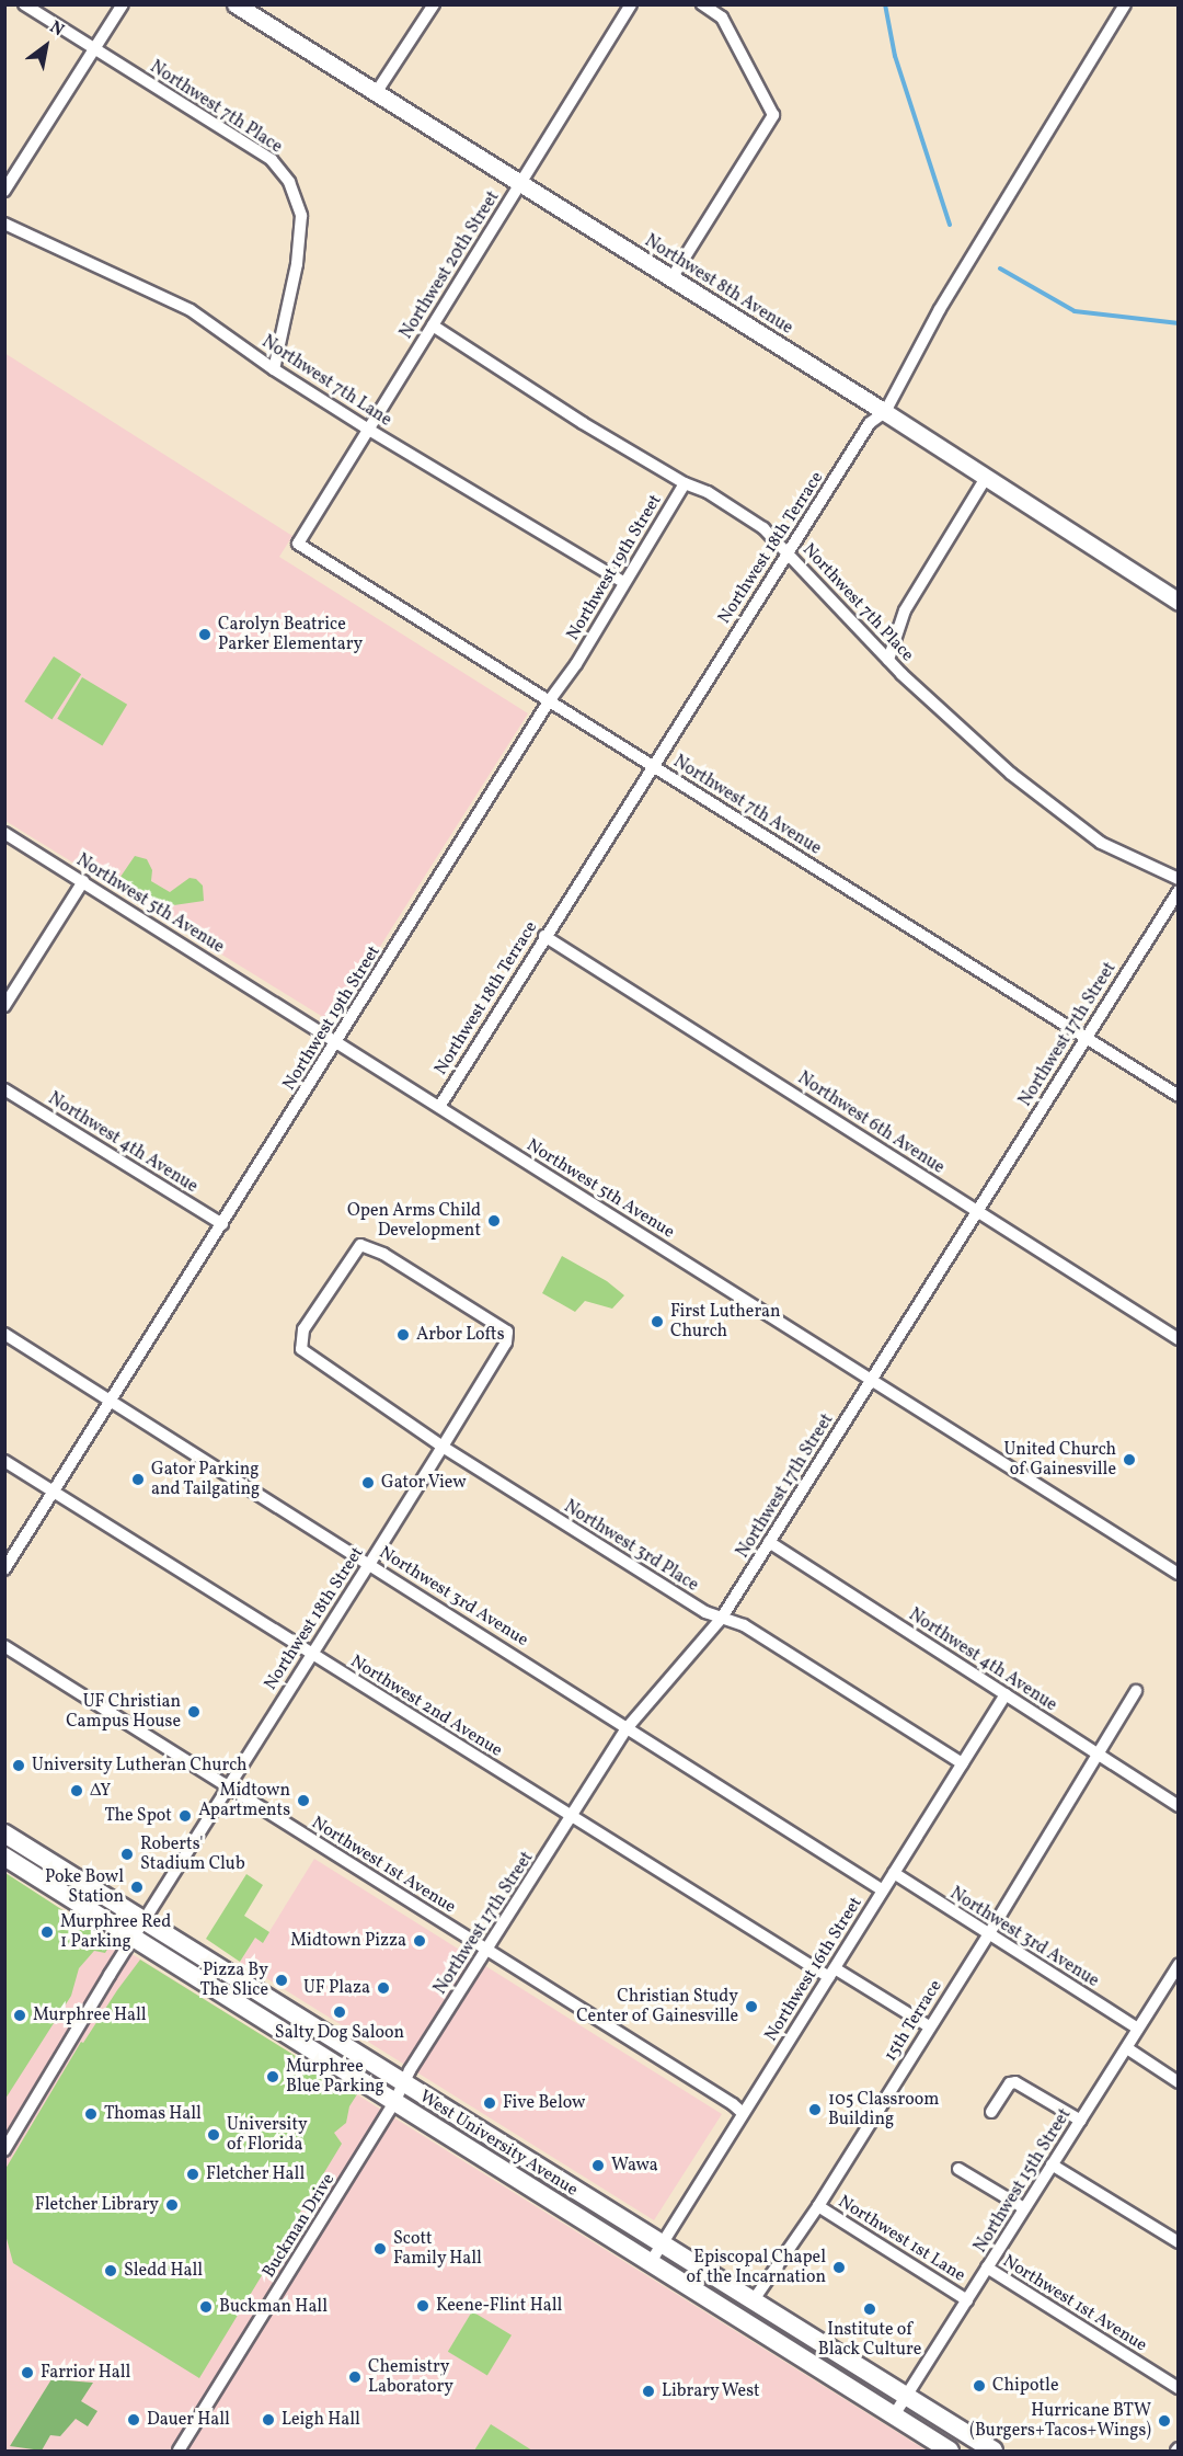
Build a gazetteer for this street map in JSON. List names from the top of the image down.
{
  "streets": {
    "main road": ["West University Avenue"],
    "street": [
      "Northwest 7th Place",
      "Northwest 20th Street",
      "Northwest 8th Avenue",
      "Northwest 7th Lane",
      "Northwest 18th Terrace",
      "Northwest 19th Street",
      "Northwest 7th Avenue",
      "Northwest 5th Avenue",
      "Northwest 17th Street",
      "Northwest 6th Avenue",
      "Northwest 4th Avenue",
      "Northwest 3rd Place",
      "Northwest 3rd Avenue",
      "Northwest 18th Street",
      "Northwest 2nd Avenue",
      "Northwest 1st Avenue",
      "Northwest 16th Street",
      "15th Terrace",
      "Northwest 15th Street",
      "Buckman Drive",
      "Northwest 1st Lane"
    ]
  },
  "crossings": [
    ["Northwest 7th Place", "Northwest 20th Street"],
    ["Northwest 7th Place", "Northwest 7th Lane"],
    ["Northwest 7th Place", "Northwest 18th Terrace"],
    ["Northwest 7th Place", "Northwest 19th Street"],
    ["Northwest 20th Street", "Northwest 8th Avenue"],
    ["Northwest 20th Street", "Northwest 7th Lane"],
    ["Northwest 20th Street", "Northwest 7th Avenue"],
    ["Northwest 8th Avenue", "Northwest 18th Terrace"],
    ["Northwest 7th Lane", "Northwest 19th Street"],
    ["Northwest 18th Terrace", "Northwest 7th Avenue"],
    ["Northwest 18th Terrace", "Northwest 5th Avenue"],
    ["Northwest 18th Terrace", "Northwest 6th Avenue"],
    ["Northwest 19th Street", "Northwest 7th Avenue"],
    ["Northwest 19th Street", "Northwest 5th Avenue"],
    ["Northwest 19th Street", "Northwest 4th Avenue"],
    ["Northwest 19th Street", "Northwest 3rd Avenue"],
    ["Northwest 19th Street", "Northwest 2nd Avenue"],
    ["Northwest 7th Avenue", "Northwest 17th Street"],
    ["Northwest 5th Avenue", "Northwest 17th Street"],
    ["Northwest 17th Street", "Northwest 6th Avenue"],
    ["Northwest 17th Street", "Northwest 4th Avenue"],
    ["Northwest 17th Street", "Northwest 3rd Place"],
    ["Northwest 17th Street", "Northwest 3rd Avenue"],
    ["Northwest 17th Street", "Northwest 2nd Avenue"],
    ["Northwest 17th Street", "Northwest 1st Avenue"],
    ["Northwest 17th Street", "West University Avenue"],
    ["Northwest 17th Street", "Buckman Drive"],
    ["Northwest 4th Avenue", "Northwest 16th Street"],
    ["Northwest 4th Avenue", "15th Terrace"],
    ["Northwest 3rd Place", "Northwest 18th Street"],
    ["Northwest 3rd Place", "Northwest 16th Street"],
    ["Northwest 3rd Avenue", "Northwest 18th Street"],
    ["Northwest 3rd Avenue", "Northwest 16th Street"],
    ["Northwest 3rd Avenue", "15th Terrace"],
    ["Northwest 3rd Avenue", "Northwest 15th Street"],
    ["Northwest 18th Street", "Northwest 2nd Avenue"],
    ["Northwest 18th Street", "Northwest 1st Avenue"],
    ["Northwest 18th Street", "West University Avenue"],
    ["Northwest 2nd Avenue", "Northwest 16th Street"],
    ["Northwest 2nd Avenue", "15th Terrace"],
    ["Northwest 1st Avenue", "Northwest 16th Street"],
    ["Northwest 1st Avenue", "Northwest 15th Street"],
    ["Northwest 16th Street", "West University Avenue"],
    ["15th Terrace", "West University Avenue"],
    ["15th Terrace", "Northwest 1st Lane"],
    ["West University Avenue", "Northwest 15th Street"],
    ["West University Avenue", "Buckman Drive"],
    ["Northwest 15th Street", "Northwest 1st Lane"]
  ],
  "places": [
    "Carolyn Beatrice Parker Elementary",
    "Open Arms Child Development",
    "First Lutheran Church",
    "Arbor Lofts",
    "United Church of Gainesville",
    "Gator Parking and Tailgating",
    "Gator View",
    "UF Christian Campus House",
    "University Lutheran Church",
    "ΔΥ",
    "Midtown Apartments",
    "The Spot",
    "Roberts' Stadium Club",
    "Poke Bowl Station",
    "Murphree Red 1 Parking",
    "Midtown Pizza",
    "Pizza By The Slice",
    "UF Plaza",
    "Christian Study Center of Gainesville",
    "Salty Dog Saloon",
    "Murphree Hall",
    "Murphree Blue Parking",
    "Five Below",
    "105 Classroom Building",
    "Thomas Hall",
    "University of Florida",
    "Wawa",
    "Fletcher Hall",
    "Fletcher Library",
    "Scott Family Hall",
    "Episcopal Chapel of the Incarnation",
    "Sledd Hall",
    "Keene-Flint Hall",
    "Buckman Hall",
    "Institute of Black Culture",
    "Farrior Hall",
    "Chemistry Laboratory",
    "Chipotle",
    "Library West",
    "Dauer Hall",
    "Leigh Hall",
    "Hurricane BTW (Burgers+Tacos+Wings)"
  ],
  "north": "top right"
}
